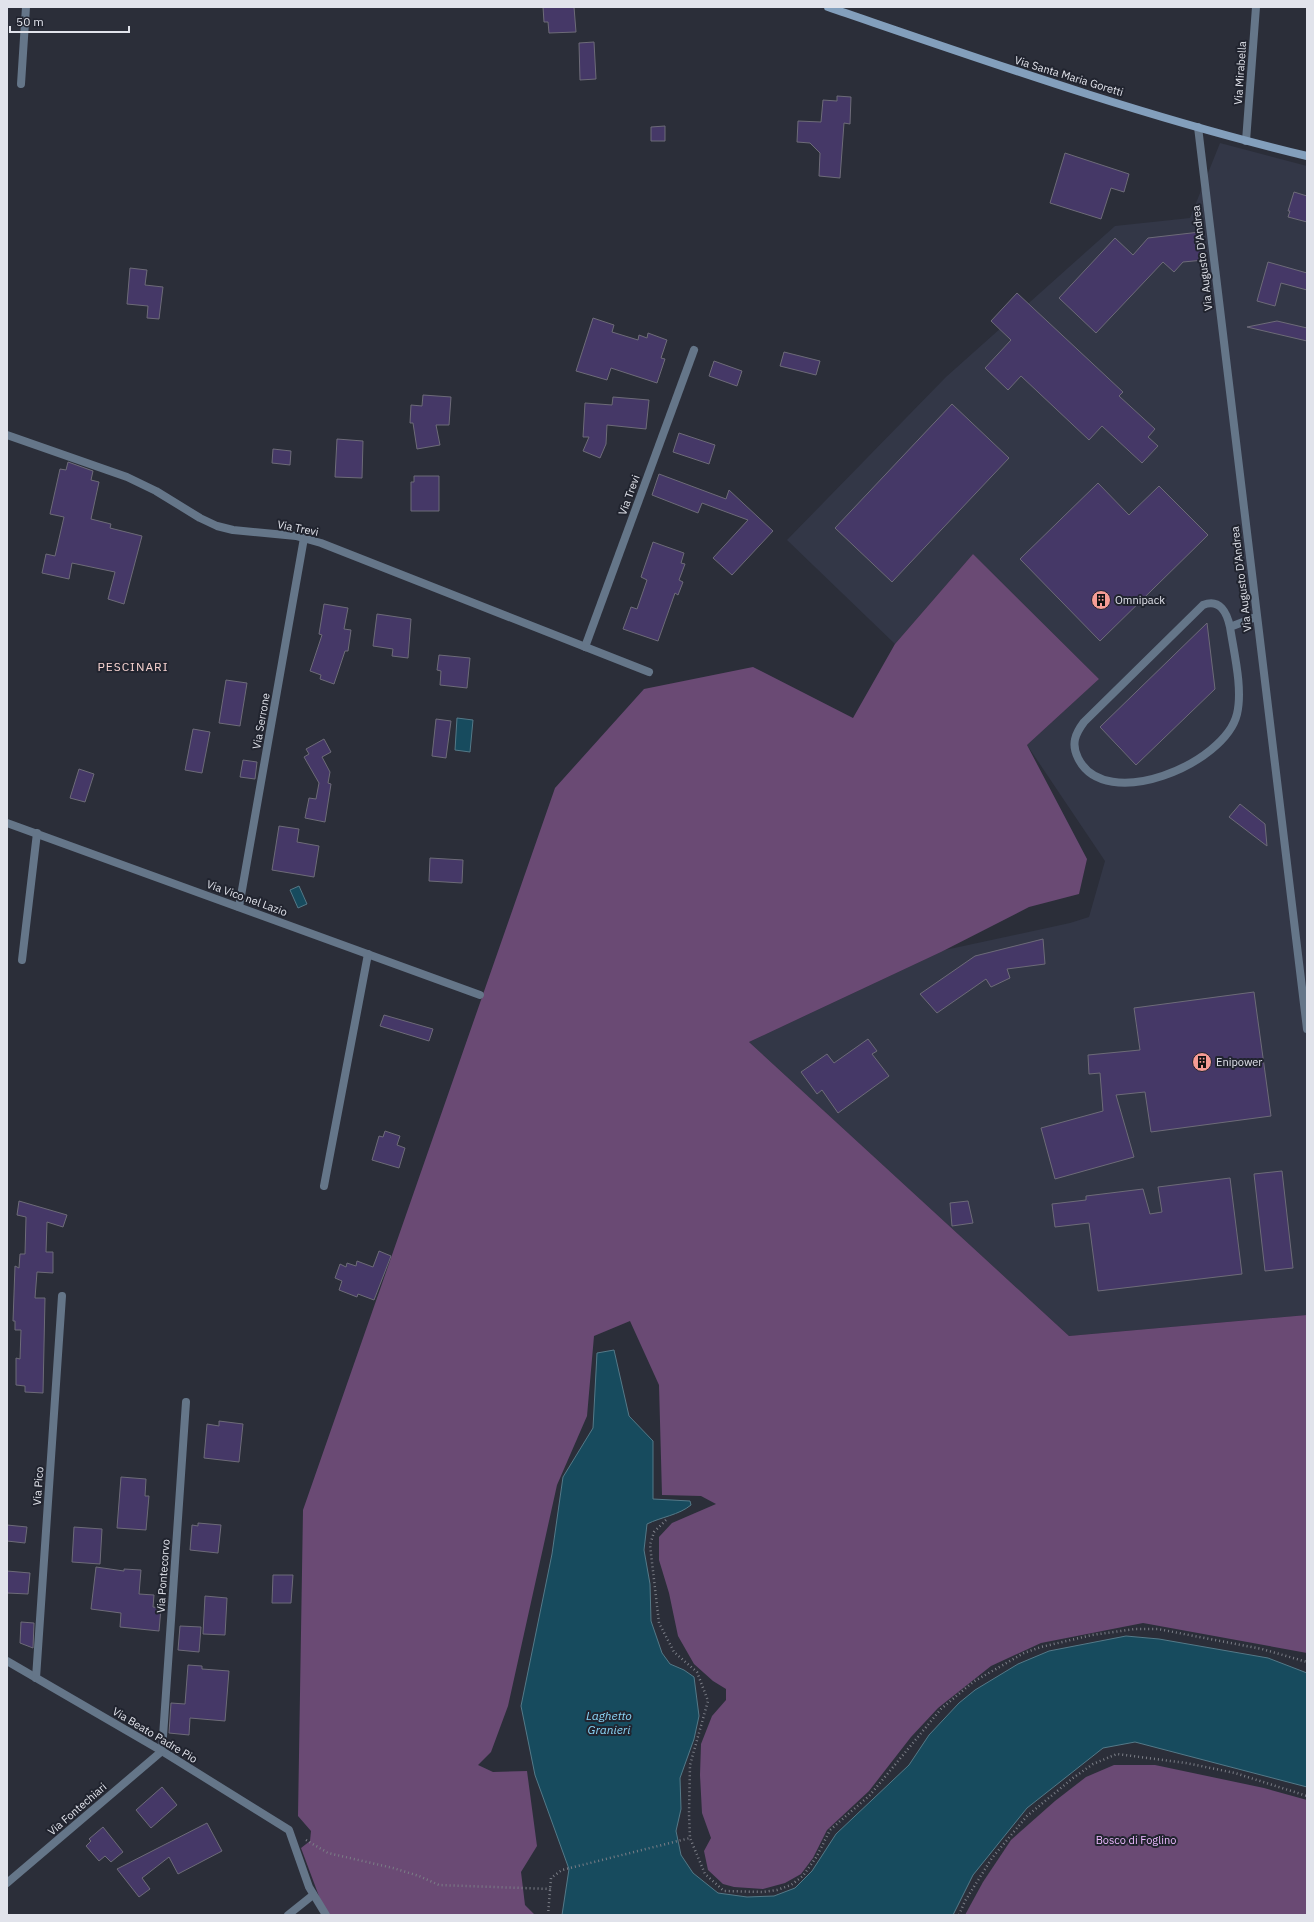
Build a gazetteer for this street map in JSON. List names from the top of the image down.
{
  "streets": {
    "main road": ["Via Santa Maria Goretti"],
    "street": [
      "Via Mirabella",
      "Via Augusto D'Andrea",
      "Via Trevi",
      "Via Serrone",
      "Via Vico nel Lazio",
      "Via Pico",
      "Via Pontecorvo",
      "Via Beato Padre Pio",
      "Via Fontechiari"
    ]
  },
  "crossings": [
    ["Via Mirabella", "Via Santa Maria Goretti"],
    ["Via Santa Maria Goretti", "Via Augusto D'Andrea"],
    ["Via Trevi", "Via Serrone"],
    ["Via Serrone", "Via Vico nel Lazio"],
    ["Via Pico", "Via Beato Padre Pio"],
    ["Via Pontecorvo", "Via Beato Padre Pio"],
    ["Via Pontecorvo", "Via Fontechiari"],
    ["Via Beato Padre Pio", "Via Fontechiari"]
  ],
  "districts": ["PESCINARI"],
  "water": ["Laghetto Granieri"],
  "parks": ["Bosco di Foglino"],
  "places": {
    "building": ["Omnipack", "Enipower"]
  },
  "scale_bar": "50 m"
}
